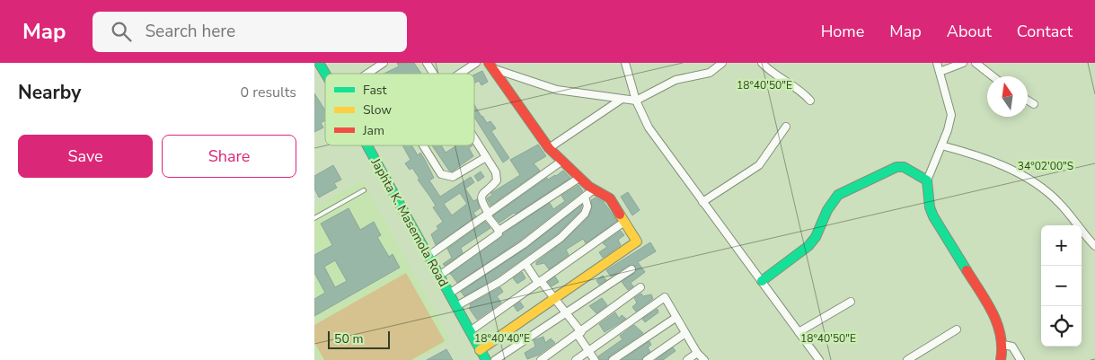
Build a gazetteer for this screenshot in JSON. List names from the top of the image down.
{
  "streets": {
    "street": ["Japhta K. Masemola Road"]
  },
  "legend": ["Fast", "Slow", "Jam"],
  "scale_bar": "50 m",
  "north": "top",
  "page": {
    "header": "Map",
    "search": "Search here",
    "nav": [
      "Home",
      "Map",
      "About",
      "Contact"
    ],
    "heading": ["Nearby", "0 results"],
    "buttons": ["Save", "Share"],
    "map_buttons": ["+", "−"],
    "scale": "50 m"
  },
  "coordinates": ["18°40'50\"E", "34°02'00\"S", "18°40'40\"E"]
}
